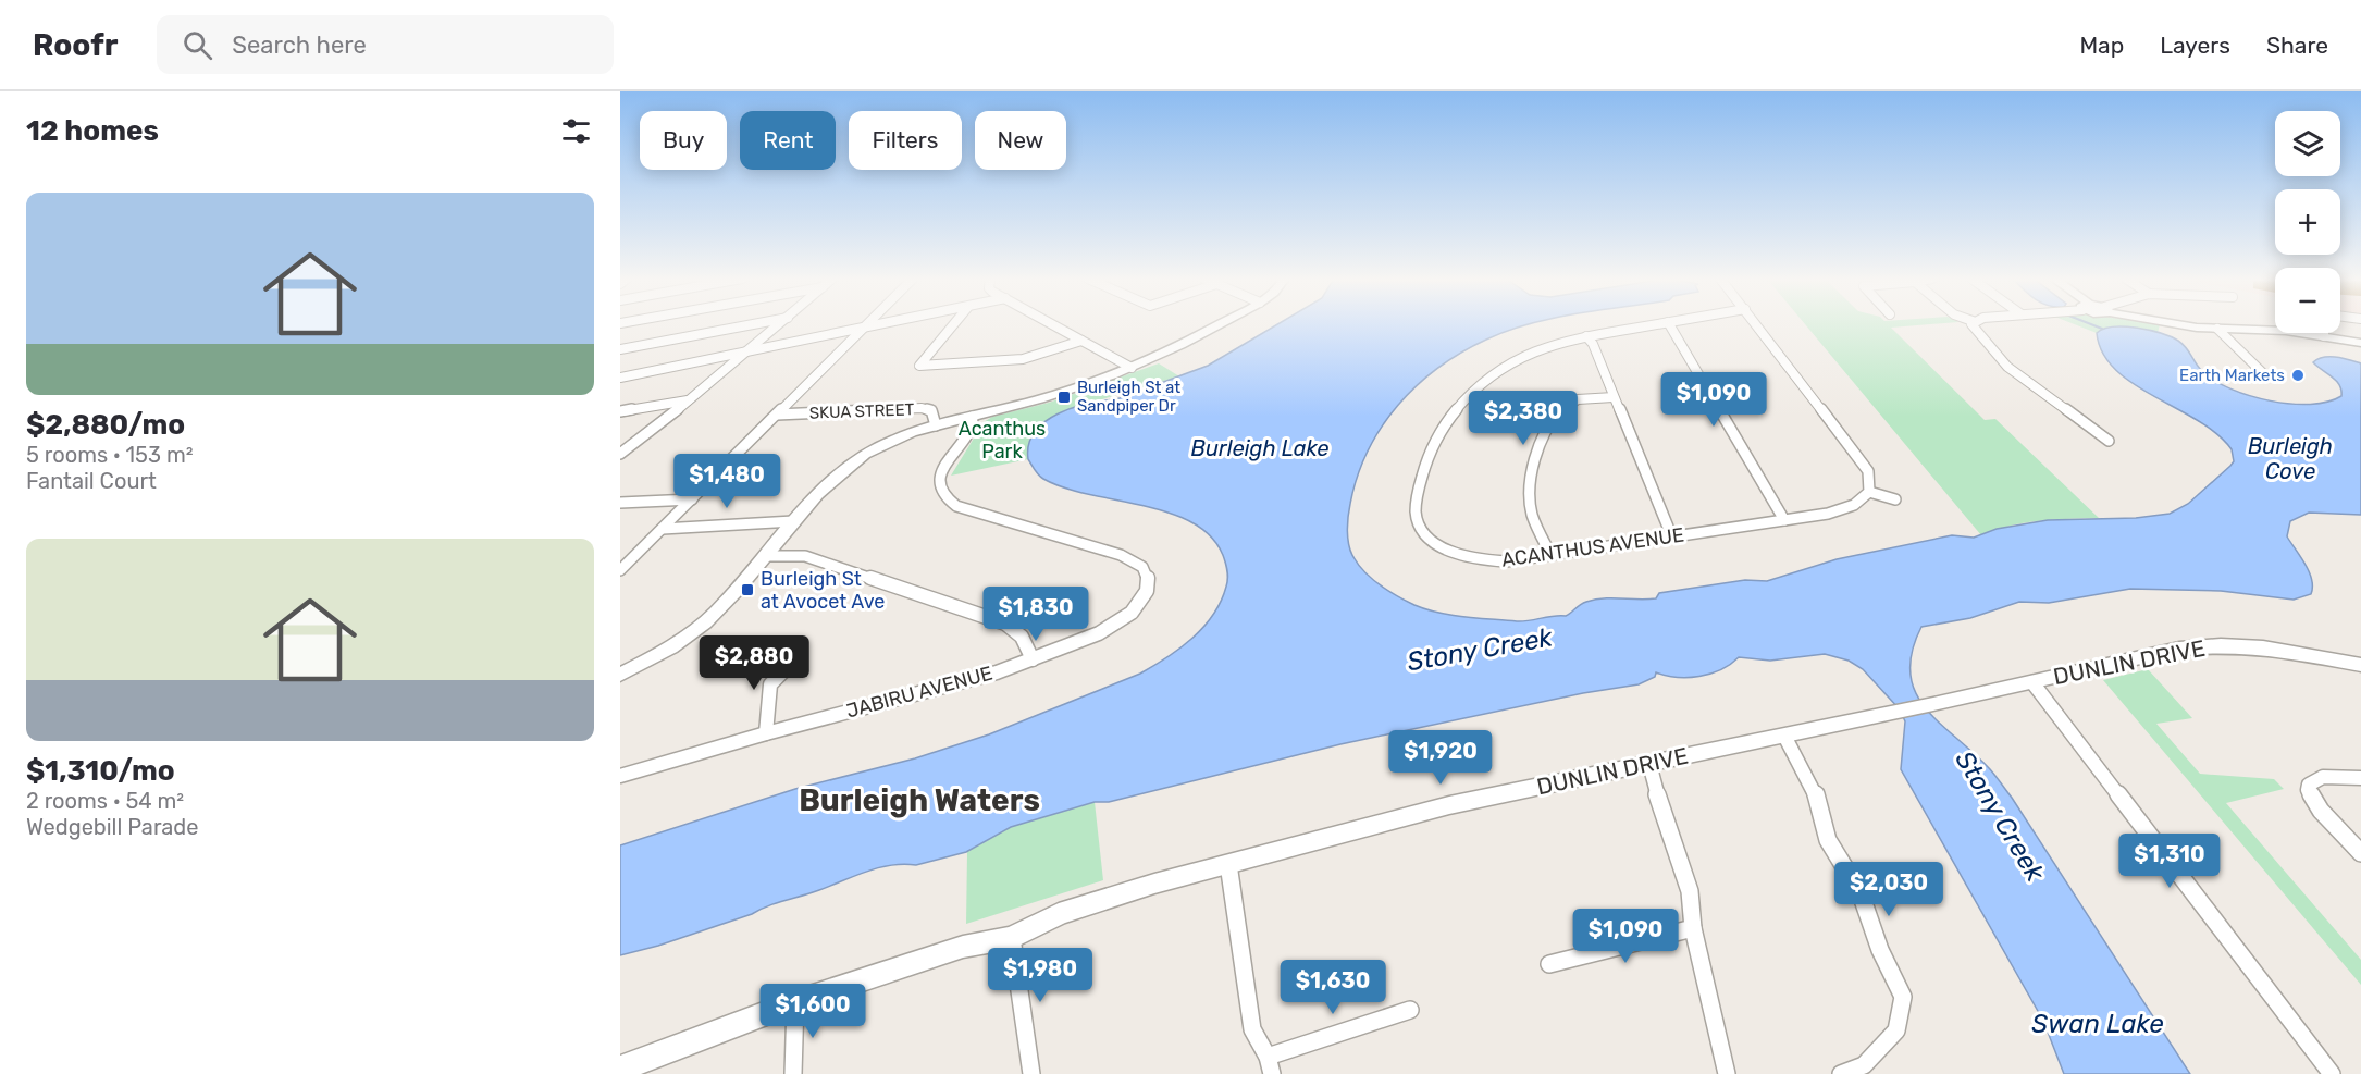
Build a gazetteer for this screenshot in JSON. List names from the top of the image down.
{
  "streets": {
    "street": [
      "SKUA STREET",
      "ACANTHUS AVENUE",
      "DUNLIN DRIVE",
      "JABIRU AVENUE"
    ]
  },
  "districts": ["Burleigh Waters"],
  "water": [
    "Burleigh Cove",
    "Burleigh Lake",
    "Stony Creek",
    "Swan Lake"
  ],
  "parks": ["Acanthus Park"],
  "places": {
    "other": ["Earth Markets"],
    "transit": ["Burleigh St at Sandpiper Dr", "Burleigh St at Avocet Ave"]
  },
  "page": {
    "header": "Roofr",
    "search": "Search here",
    "nav": ["Map", "Layers", "Share"],
    "heading": "12 homes",
    "map_buttons": ["+", "−"],
    "chip": [
      "Buy",
      "Rent",
      "Filters",
      "New"
    ],
    "list": [
      {
        "name": "$2,880/mo",
        "note": "5 rooms · 153 m² · Fantail Court"
      },
      {
        "name": "$1,310/mo",
        "note": "2 rooms · 54 m² · Wedgebill Parade"
      }
    ],
    "price": [
      "$1,090",
      "$2,380",
      "$1,480",
      "$1,830",
      "$2,880",
      "$1,920",
      "$1,310",
      "$2,030",
      "$1,090",
      "$1,980",
      "$1,630",
      "$1,600"
    ]
  }
}
